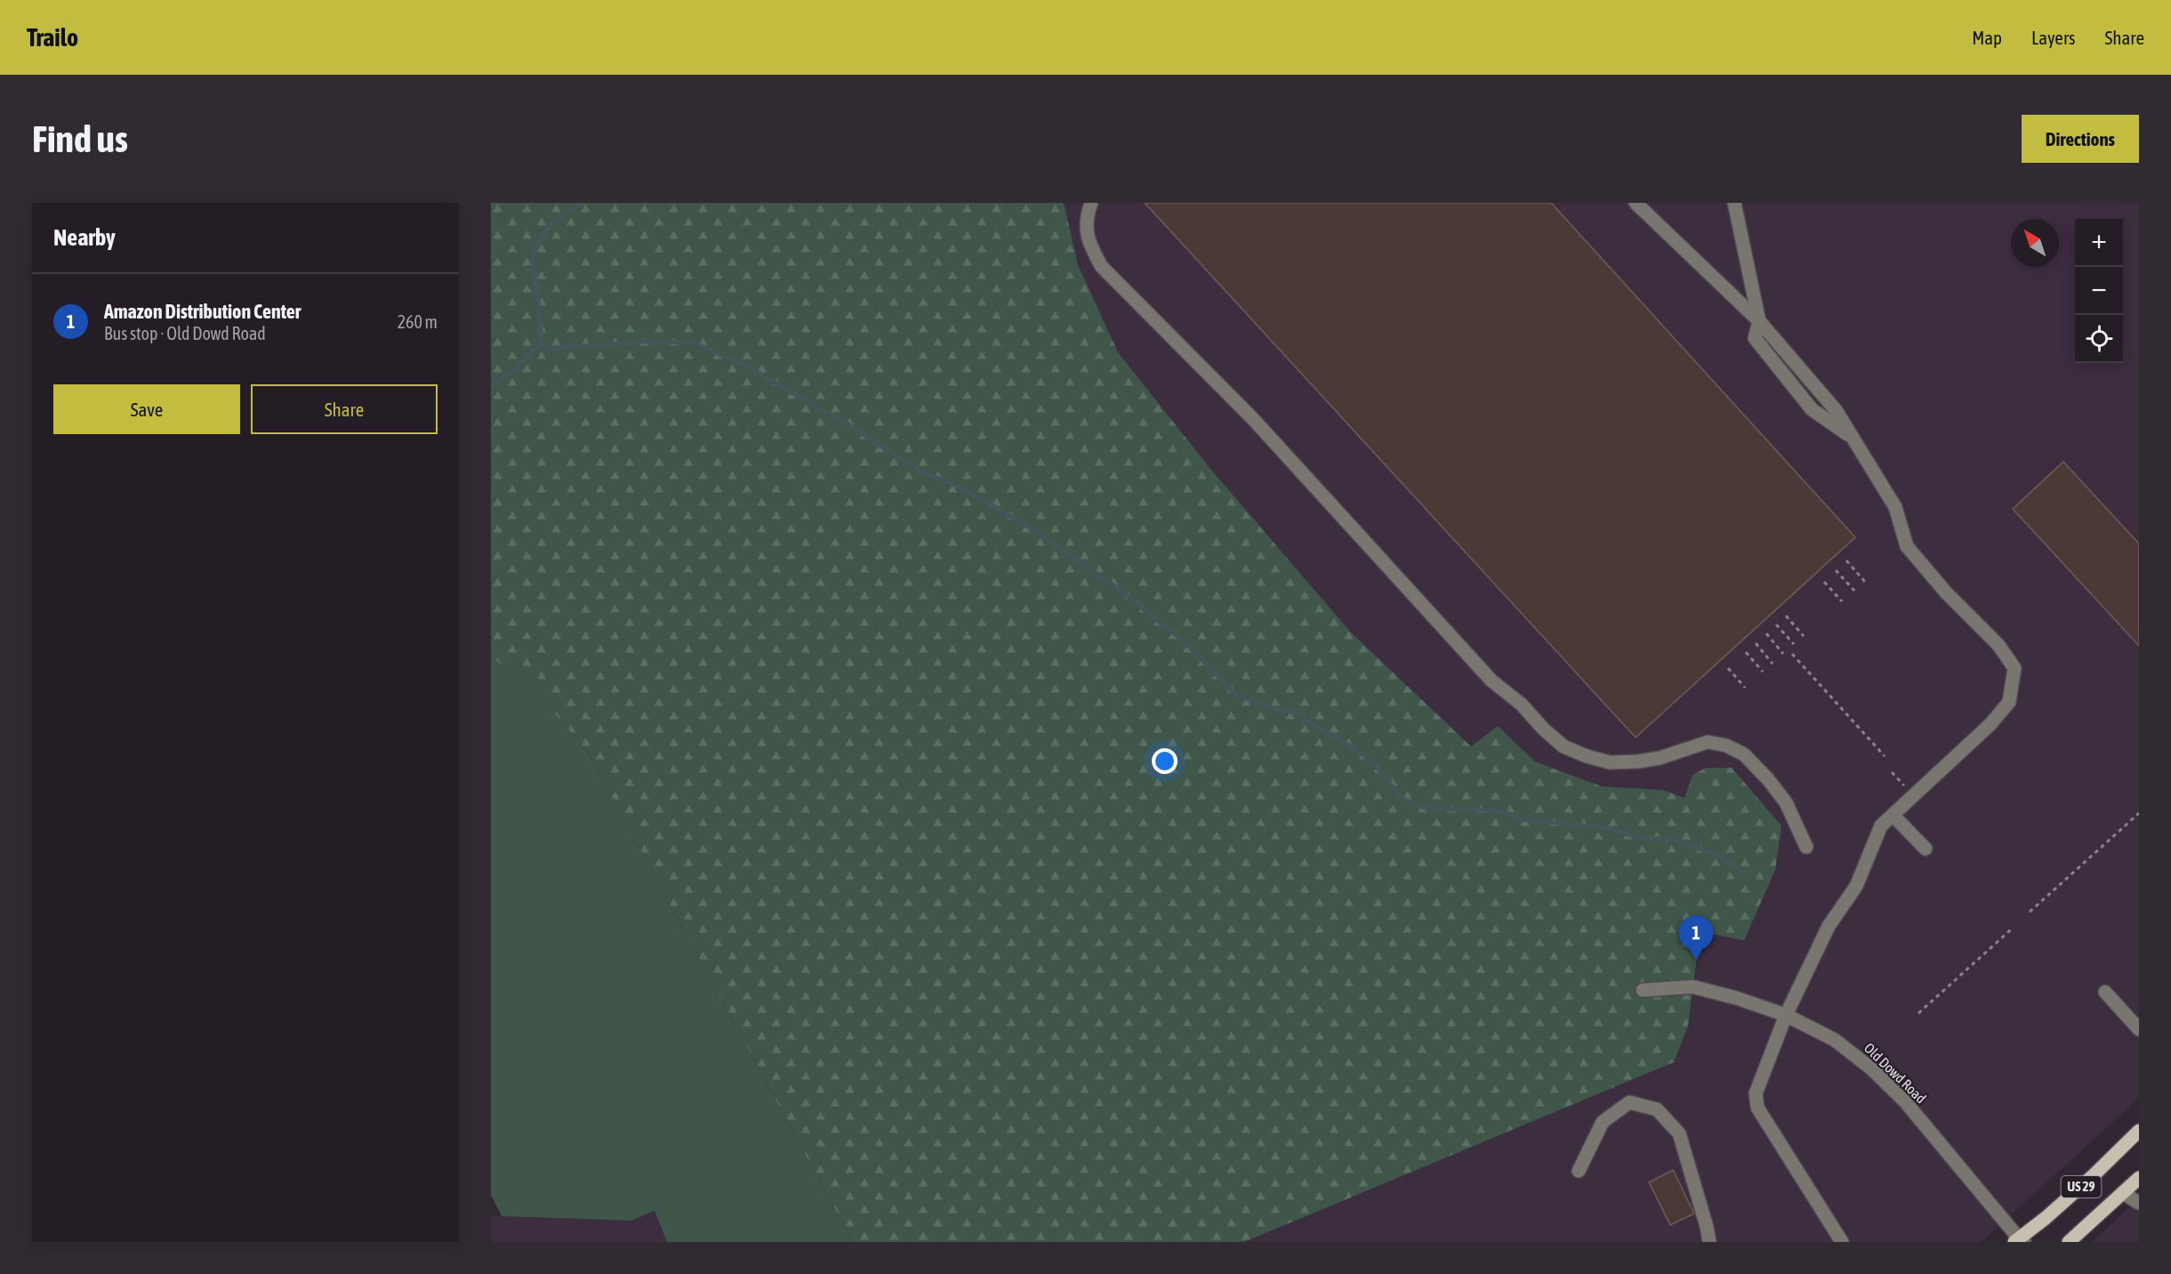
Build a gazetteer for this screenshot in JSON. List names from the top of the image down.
{
  "streets": {
    "main road": ["US 29"],
    "street": ["Old Dowd Road"]
  },
  "crossings": [
    ["Old Dowd Road", "US 29"]
  ],
  "north": "top left",
  "page": {
    "header": "Trailo",
    "nav": ["Map", "Layers", "Share"],
    "buttons": [
      "Directions",
      ["Save", "Share"]
    ],
    "title": "Find us",
    "heading": "Nearby",
    "map_buttons": ["+", "−"],
    "list": [
      {
        "mark": "1",
        "name": "Amazon Distribution Center",
        "note": "Bus stop · Old Dowd Road",
        "value": "260 m"
      }
    ],
    "pins": "1"
  }
}
